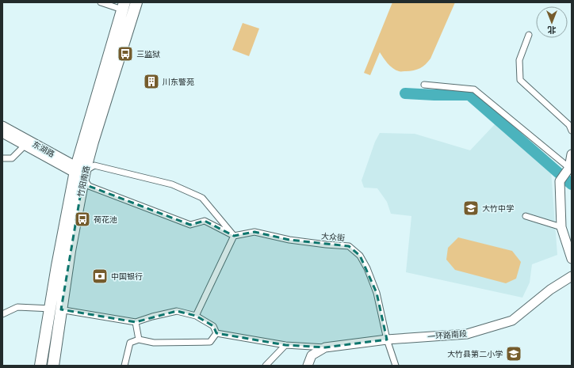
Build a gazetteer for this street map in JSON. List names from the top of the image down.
{
  "streets": {
    "highway": ["竹阳南路"],
    "street": ["东湖路", "大众街", "一环路南段"]
  },
  "crossings": [
    ["东湖路", "竹阳南路"],
    ["大众街", "一环路南段"]
  ],
  "places": {
    "bus stop": ["三监狱", "荷花池"],
    "building": ["川东警苑"],
    "school or university": ["大竹中学", "大竹县第二小学"],
    "bank": ["中国银行"]
  },
  "north": "bottom"
}
